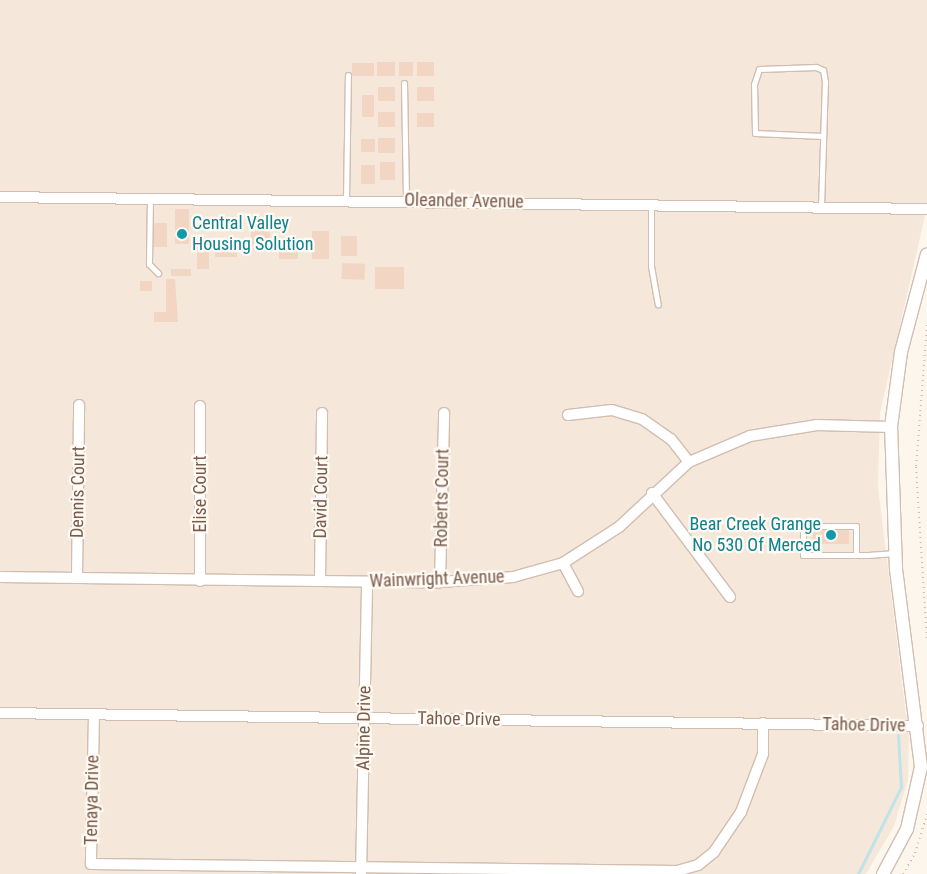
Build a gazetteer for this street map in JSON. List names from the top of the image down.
{
  "streets": {
    "street": [
      "Oleander Avenue",
      "Dennis Court",
      "Elise Court",
      "David Court",
      "Roberts Court",
      "Wainwright Avenue",
      "Tahoe Drive",
      "Alpine Drive",
      "Tenaya Drive"
    ]
  },
  "crossings": [
    ["Dennis Court", "Wainwright Avenue"],
    ["Elise Court", "Wainwright Avenue"],
    ["David Court", "Wainwright Avenue"],
    ["Roberts Court", "Wainwright Avenue"],
    ["Wainwright Avenue", "Alpine Drive"],
    ["Tahoe Drive", "Alpine Drive"],
    ["Tahoe Drive", "Tenaya Drive"],
    ["Alpine Drive", "Tenaya Drive"]
  ],
  "places": ["Central Valley Housing Solution", "Bear Creek Grange No 530 Of Merced"]
}
